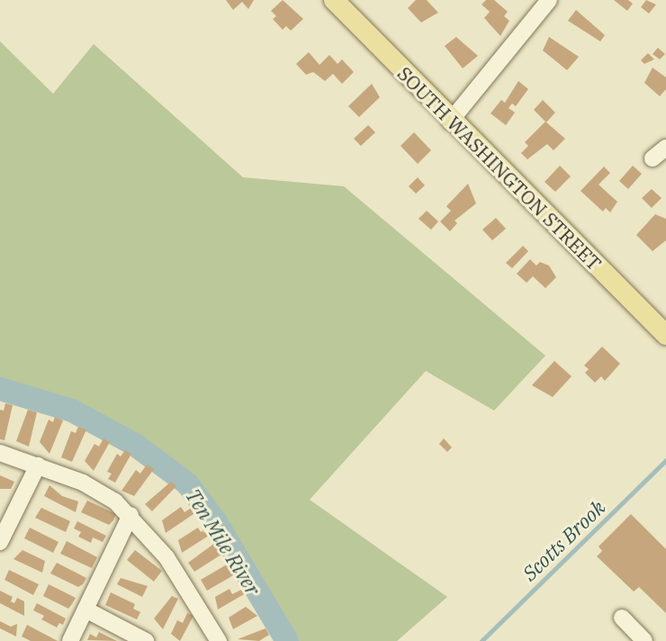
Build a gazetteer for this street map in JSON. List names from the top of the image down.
{
  "streets": {
    "main road": ["SOUTH WASHINGTON STREET"]
  },
  "water": ["Scotts Brook", "Ten Mile River"]
}
